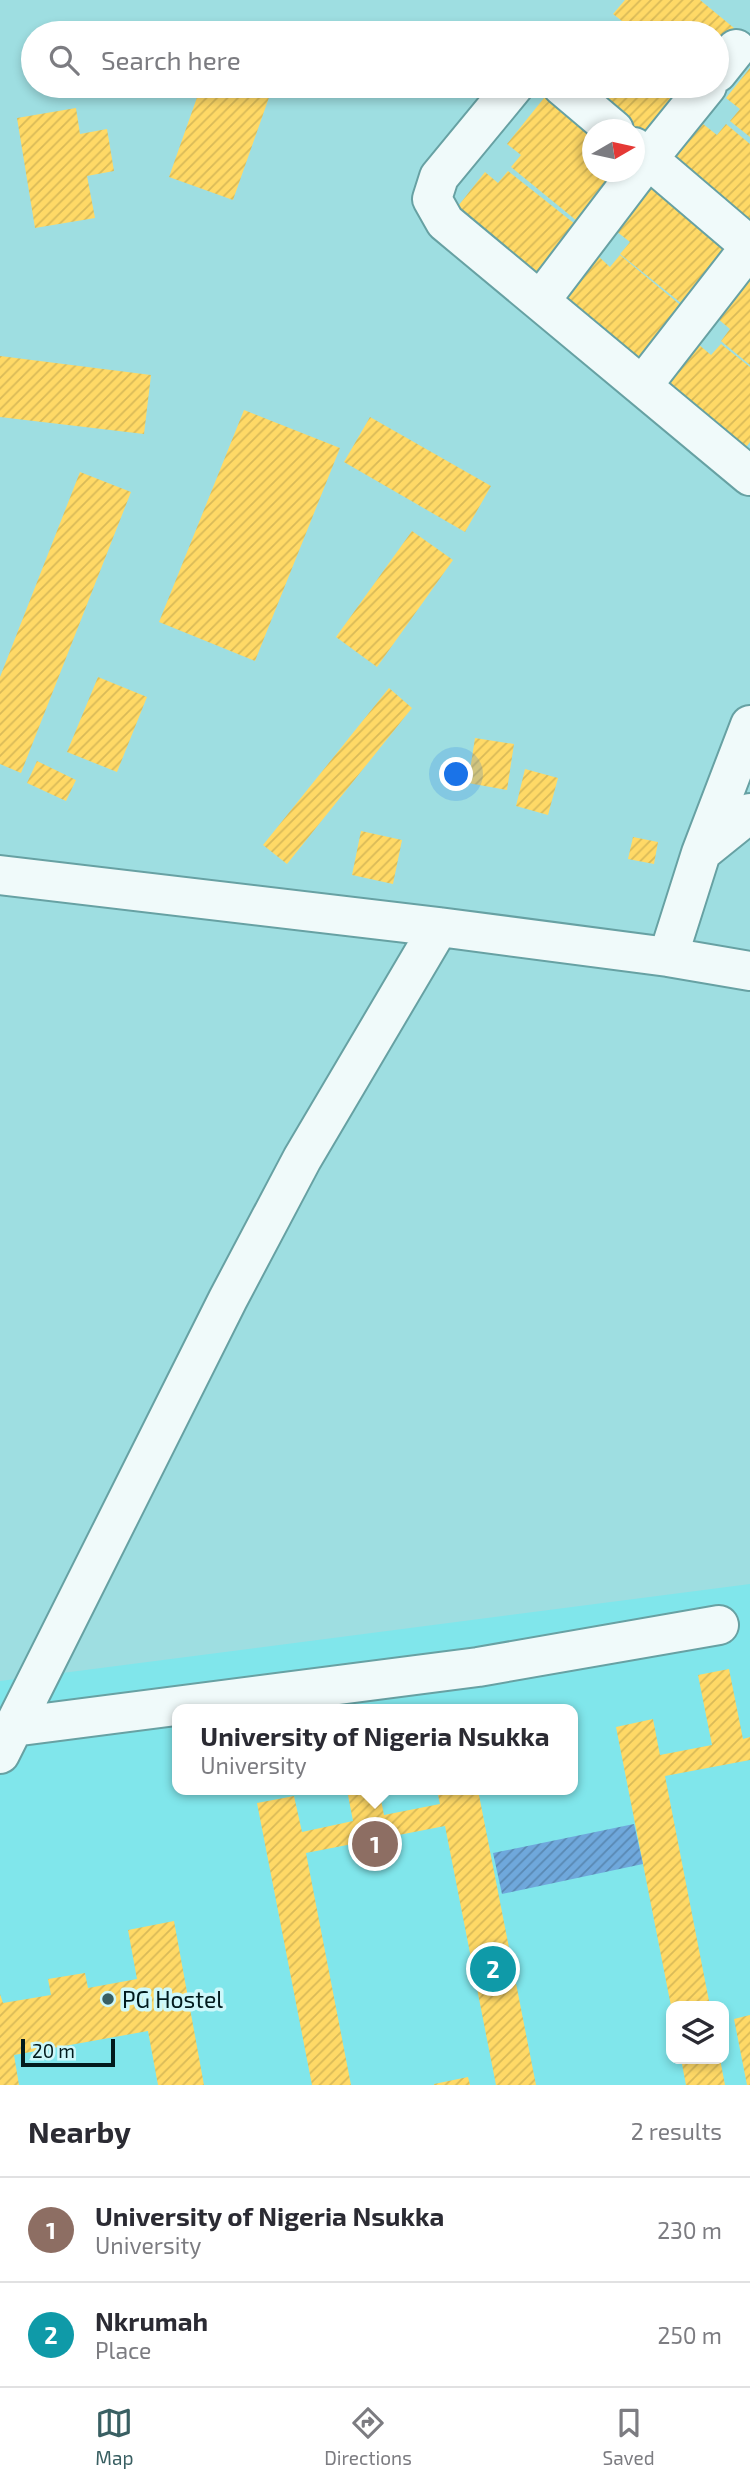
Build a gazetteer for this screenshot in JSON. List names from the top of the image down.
{
  "places": ["PG Hostel"],
  "scale_bar": "20 m",
  "north": "right",
  "page": {
    "search": "Search here",
    "popup": ["University of Nigeria Nsukka", "University"],
    "pins": ["1", "2"],
    "scale": "20 m",
    "heading": ["Nearby", "2 results"],
    "list": [
      {
        "mark": "1",
        "name": "University of Nigeria Nsukka",
        "note": "University",
        "value": "230 m"
      },
      {
        "mark": "2",
        "name": "Nkrumah",
        "note": "Place",
        "value": "250 m"
      }
    ],
    "nav": ["Map", "Directions", "Saved"]
  }
}
